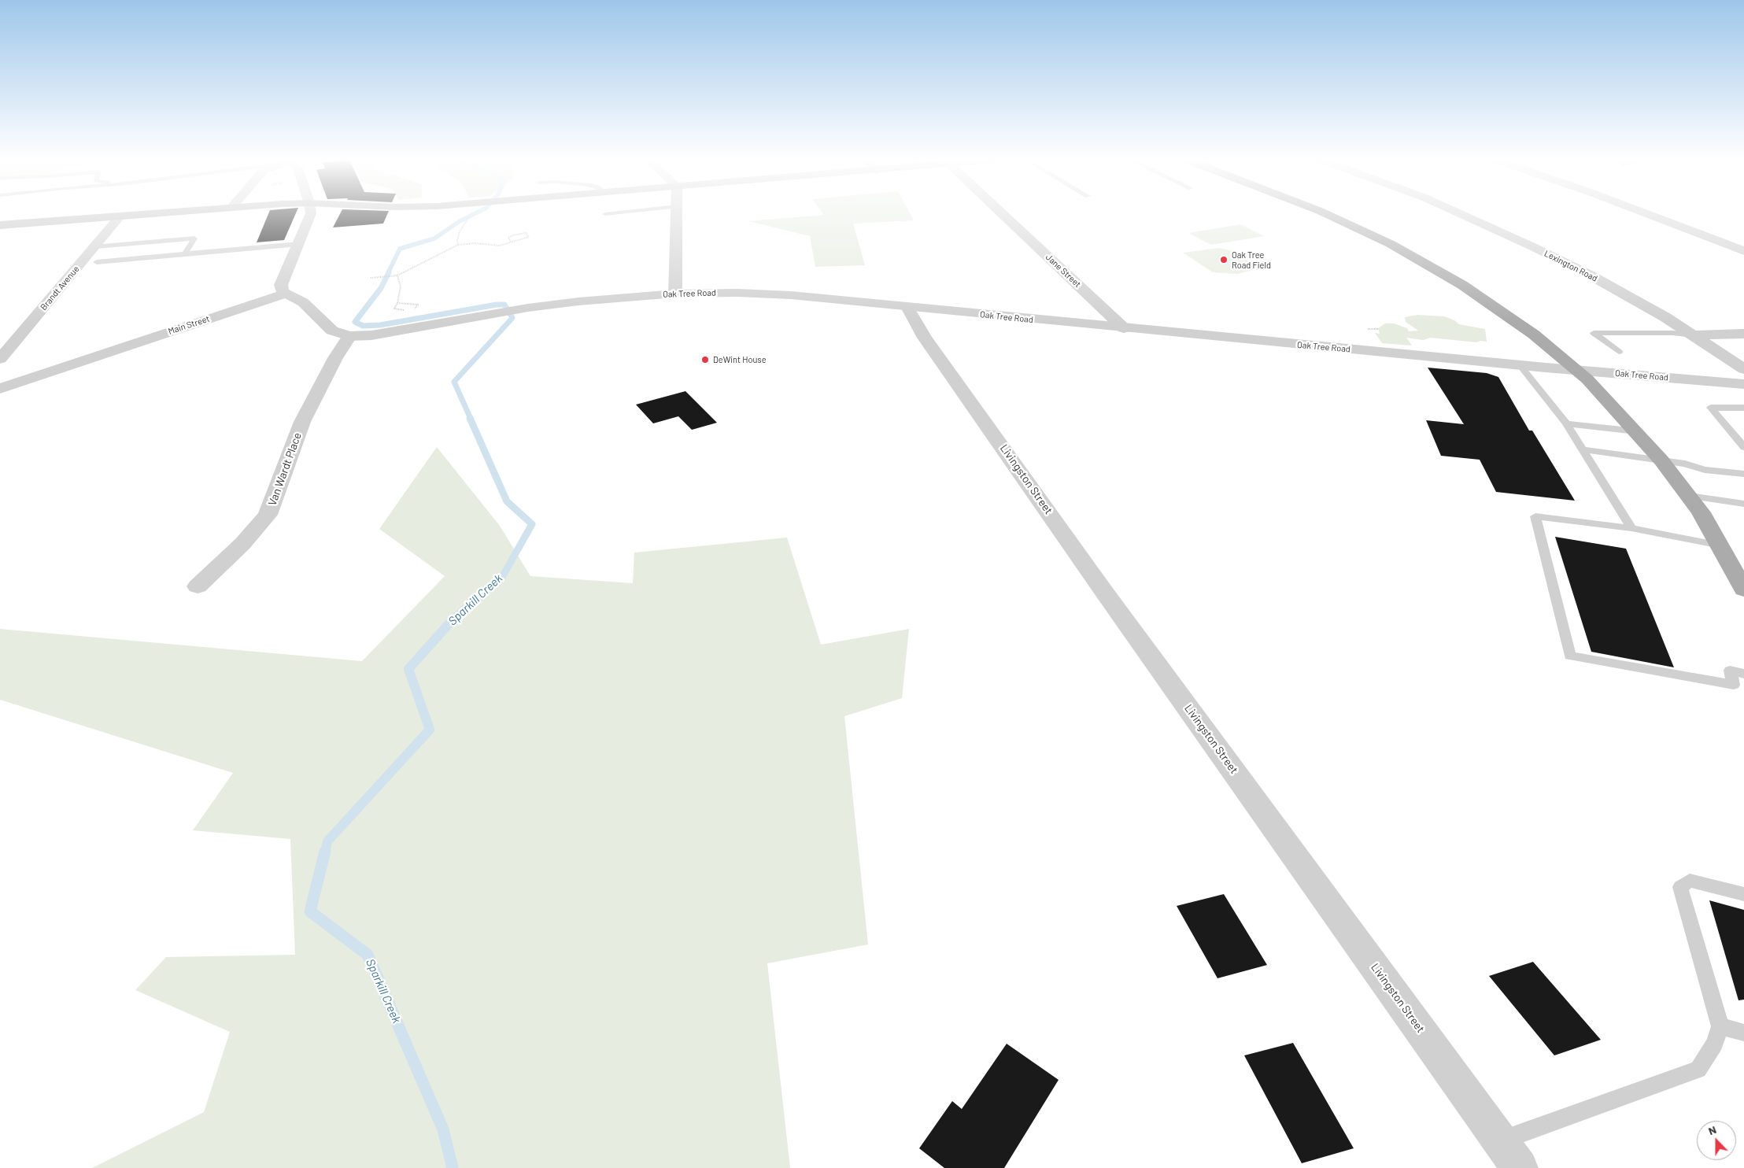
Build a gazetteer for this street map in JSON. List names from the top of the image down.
{
  "streets": {
    "street": [
      "Lexington Road",
      "Jane Street",
      "Brandt Avenue",
      "Oak Tree Road",
      "Main Street",
      "Van Wardt Place",
      "Livingston Street"
    ]
  },
  "crossings": [
    ["Jane Street", "Oak Tree Road"],
    ["Oak Tree Road", "Main Street"],
    ["Oak Tree Road", "Van Wardt Place"],
    ["Oak Tree Road", "Livingston Street"]
  ],
  "water": ["Sparkill Creek"],
  "places": ["Oak Tree Road Field", "DeWint House"],
  "north": "top"
}
